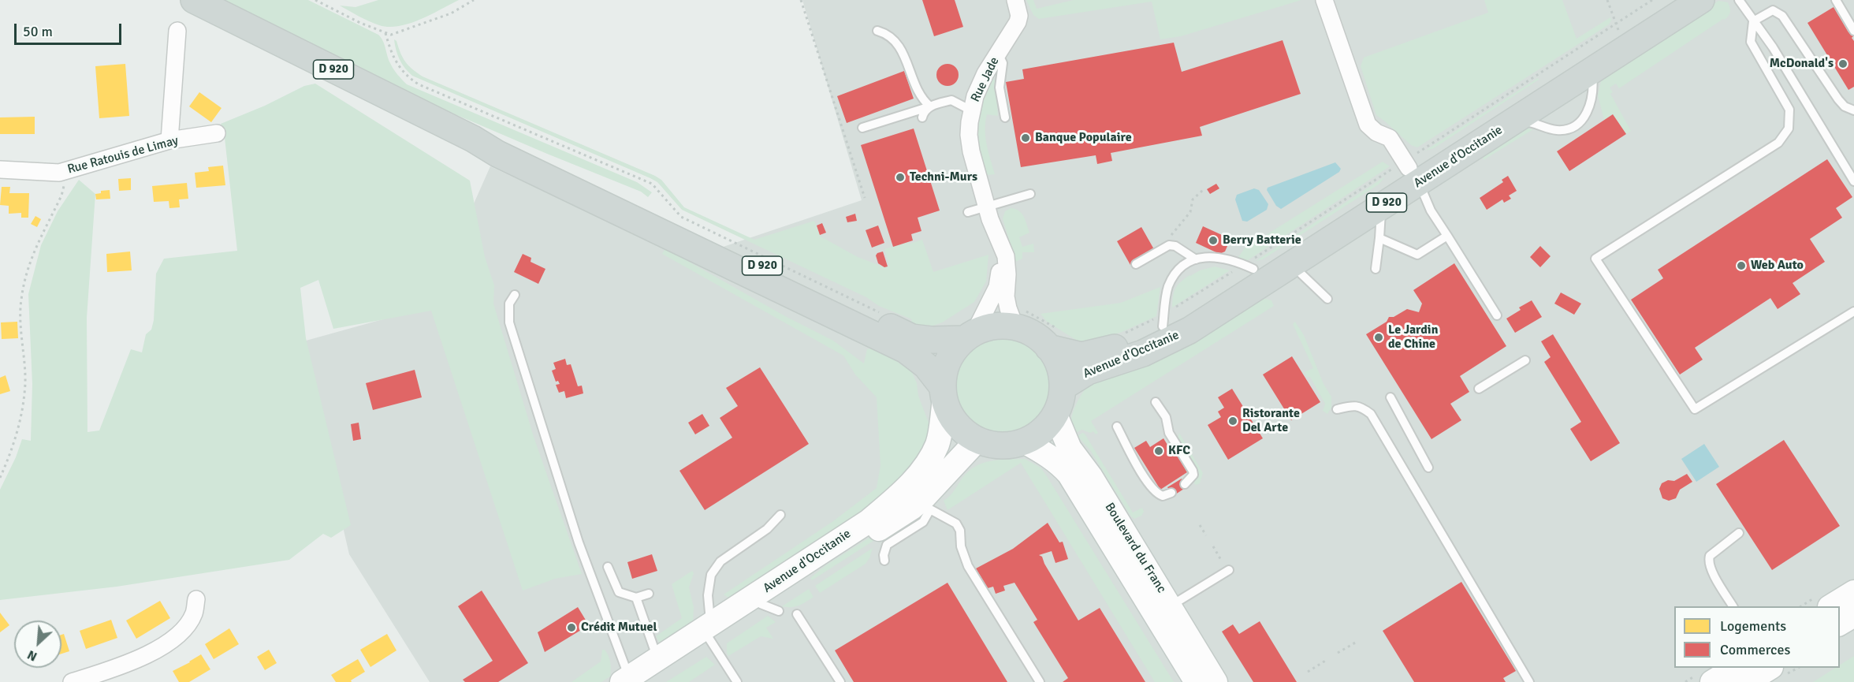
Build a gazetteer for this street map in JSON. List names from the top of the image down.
{
  "streets": {
    "main road": ["D 920", "Avenue d'Occitanie", "Boulevard du Franc"],
    "street": ["Rue Jade", "Rue Ratouis de Limay"]
  },
  "crossings": [
    ["D 920", "Rue Jade"],
    ["D 920", "Avenue d'Occitanie"],
    ["D 920", "Boulevard du Franc"],
    ["Rue Jade", "Avenue d'Occitanie"],
    ["Rue Jade", "Boulevard du Franc"],
    ["Avenue d'Occitanie", "Boulevard du Franc"]
  ],
  "places": [
    "McDonald's",
    "Banque Populaire",
    "Techni-Murs",
    "Berry Batterie",
    "Web Auto",
    "Le Jardin de Chine",
    "Ristorante Del Arte",
    "KFC",
    "Crédit Mutuel"
  ],
  "legend": ["Logements", "Commerces"],
  "scale_bar": "50 m",
  "north": "bottom left"
}
